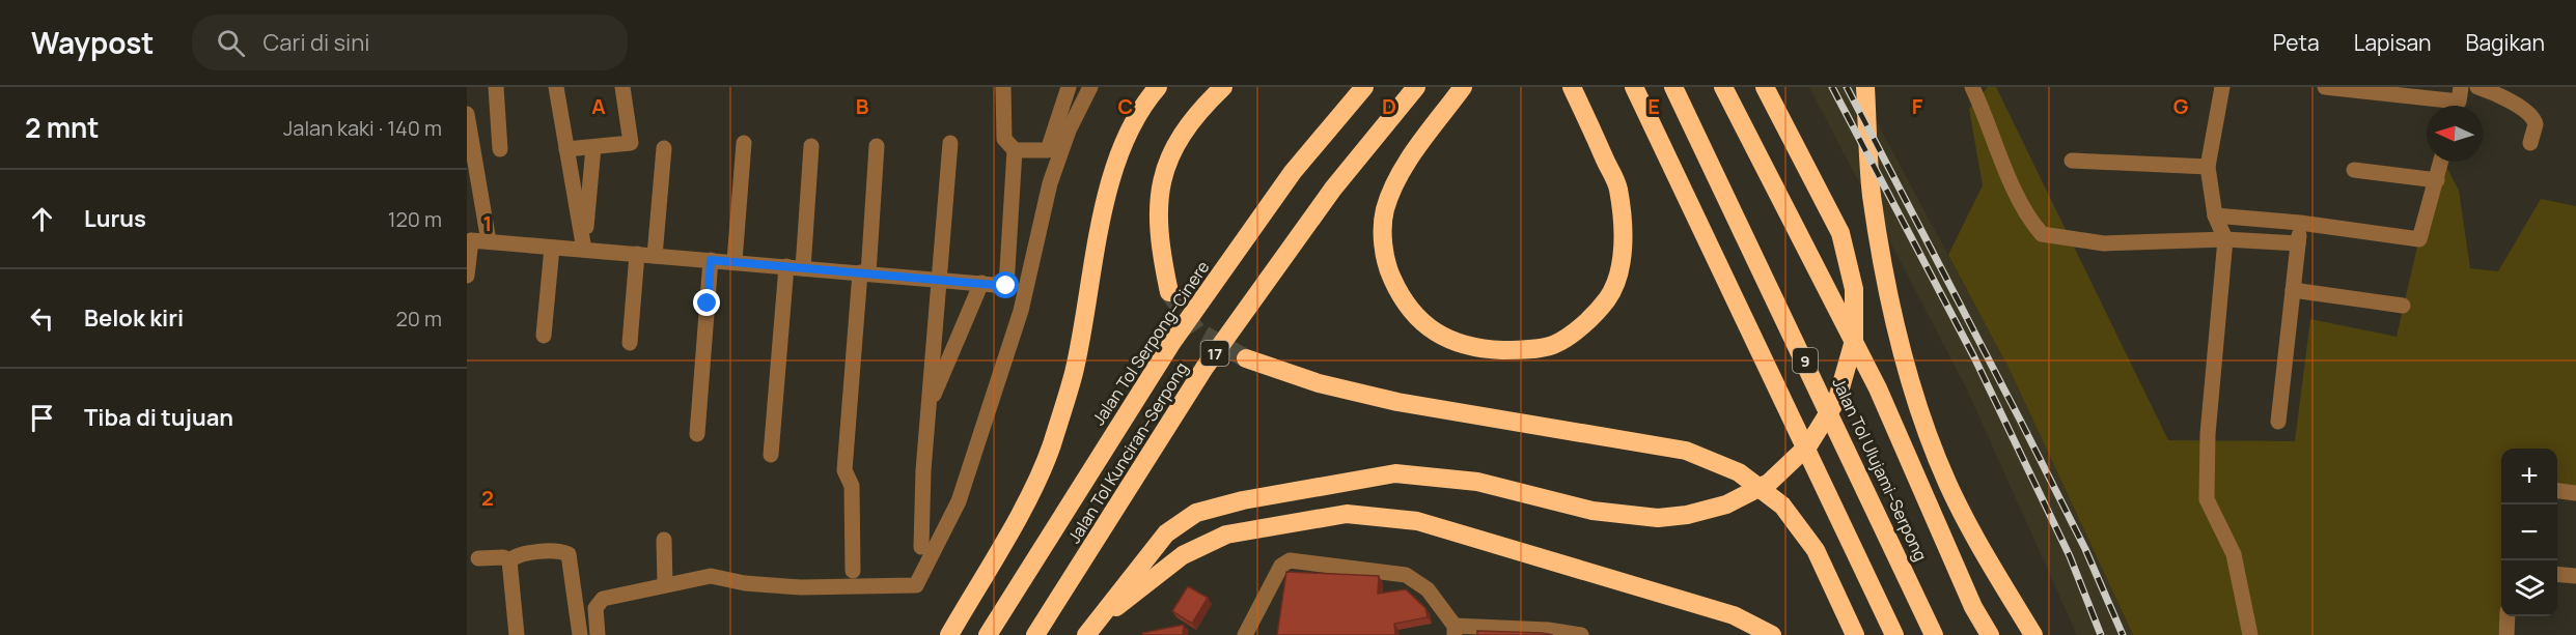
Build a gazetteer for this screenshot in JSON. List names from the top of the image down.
{
  "streets": {
    "highway": [
      "Jalan Tol Serpong–Cinere",
      "17",
      "9",
      "Jalan Tol Kunciran–Serpong",
      "Jalan Tol Ulujami–Serpong"
    ]
  },
  "north": "left",
  "page": {
    "header": "Waypost",
    "search": "Cari di sini",
    "nav": ["Peta", "Lapisan", "Bagikan"],
    "heading": ["2 mnt", "Jalan kaki · 140 m"],
    "list": [
      ["Lurus", "120 m"],
      ["Belok kiri", "20 m"],
      "Tiba di tujuan"
    ],
    "map_buttons": ["+", "−"]
  },
  "grid": {
    "columns": [
      "A",
      "B",
      "C",
      "D",
      "E",
      "F",
      "G"
    ],
    "rows": ["1", "2"]
  }
}
